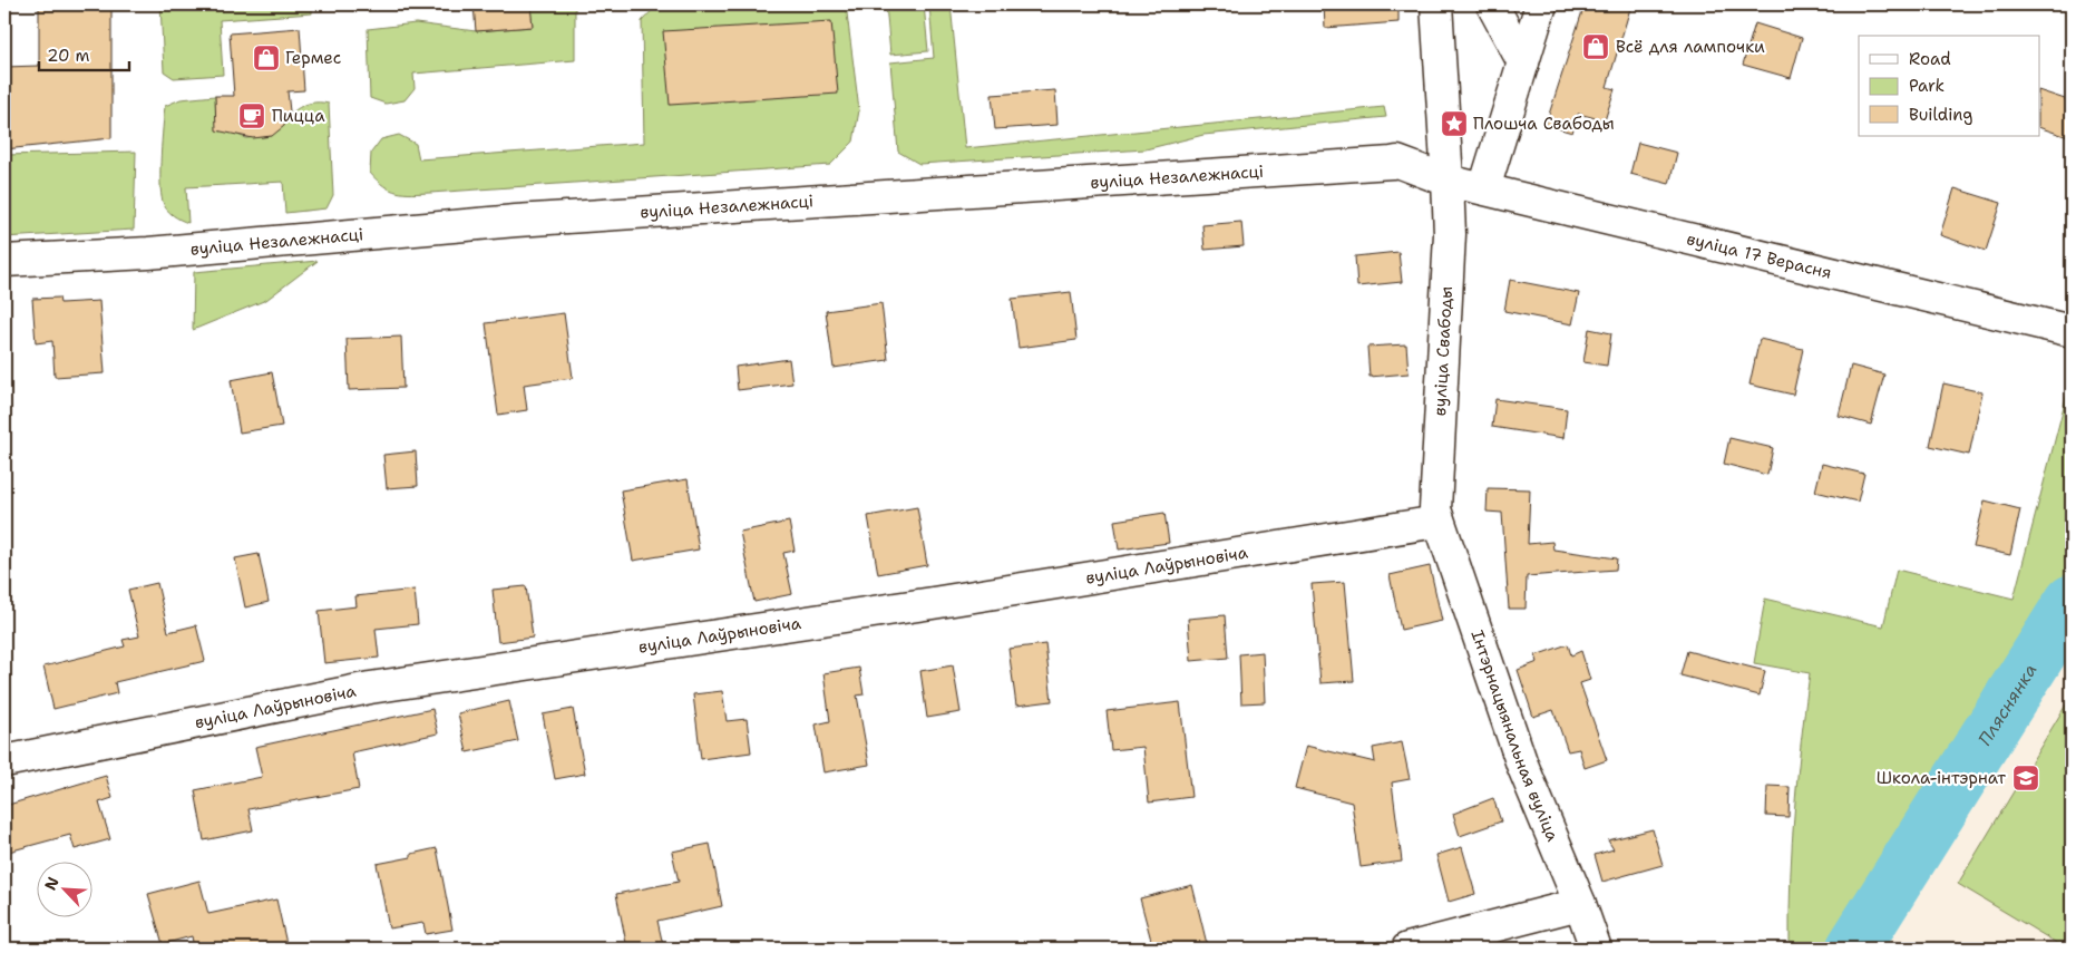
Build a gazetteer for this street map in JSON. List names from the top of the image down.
{
  "streets": {
    "main road": [
      "вуліца Незалежнасці",
      "вуліца 17 Верасня",
      "вуліца Свабоды",
      "вуліца Лаўрыновіча",
      "Інтэрнацыянальная вуліца"
    ]
  },
  "crossings": [
    ["вуліца Незалежнасці", "вуліца 17 Верасня"],
    ["вуліца Незалежнасці", "вуліца Свабоды"],
    ["вуліца 17 Верасня", "вуліца Свабоды"],
    ["вуліца Свабоды", "вуліца Лаўрыновіча"],
    ["вуліца Свабоды", "Інтэрнацыянальная вуліца"],
    ["вуліца Лаўрыновіча", "Інтэрнацыянальная вуліца"]
  ],
  "water": ["Пляснянка"],
  "places": {
    "shop": ["Всё для лампочки", "Гермес"],
    "cafe": ["Пицца"],
    "place": ["Плошча Свабоды"],
    "school or university": ["Школа-інтэрнат"]
  },
  "legend": ["Road", "Park", "Building"],
  "scale_bar": "20 m",
  "north": "top left"
}
